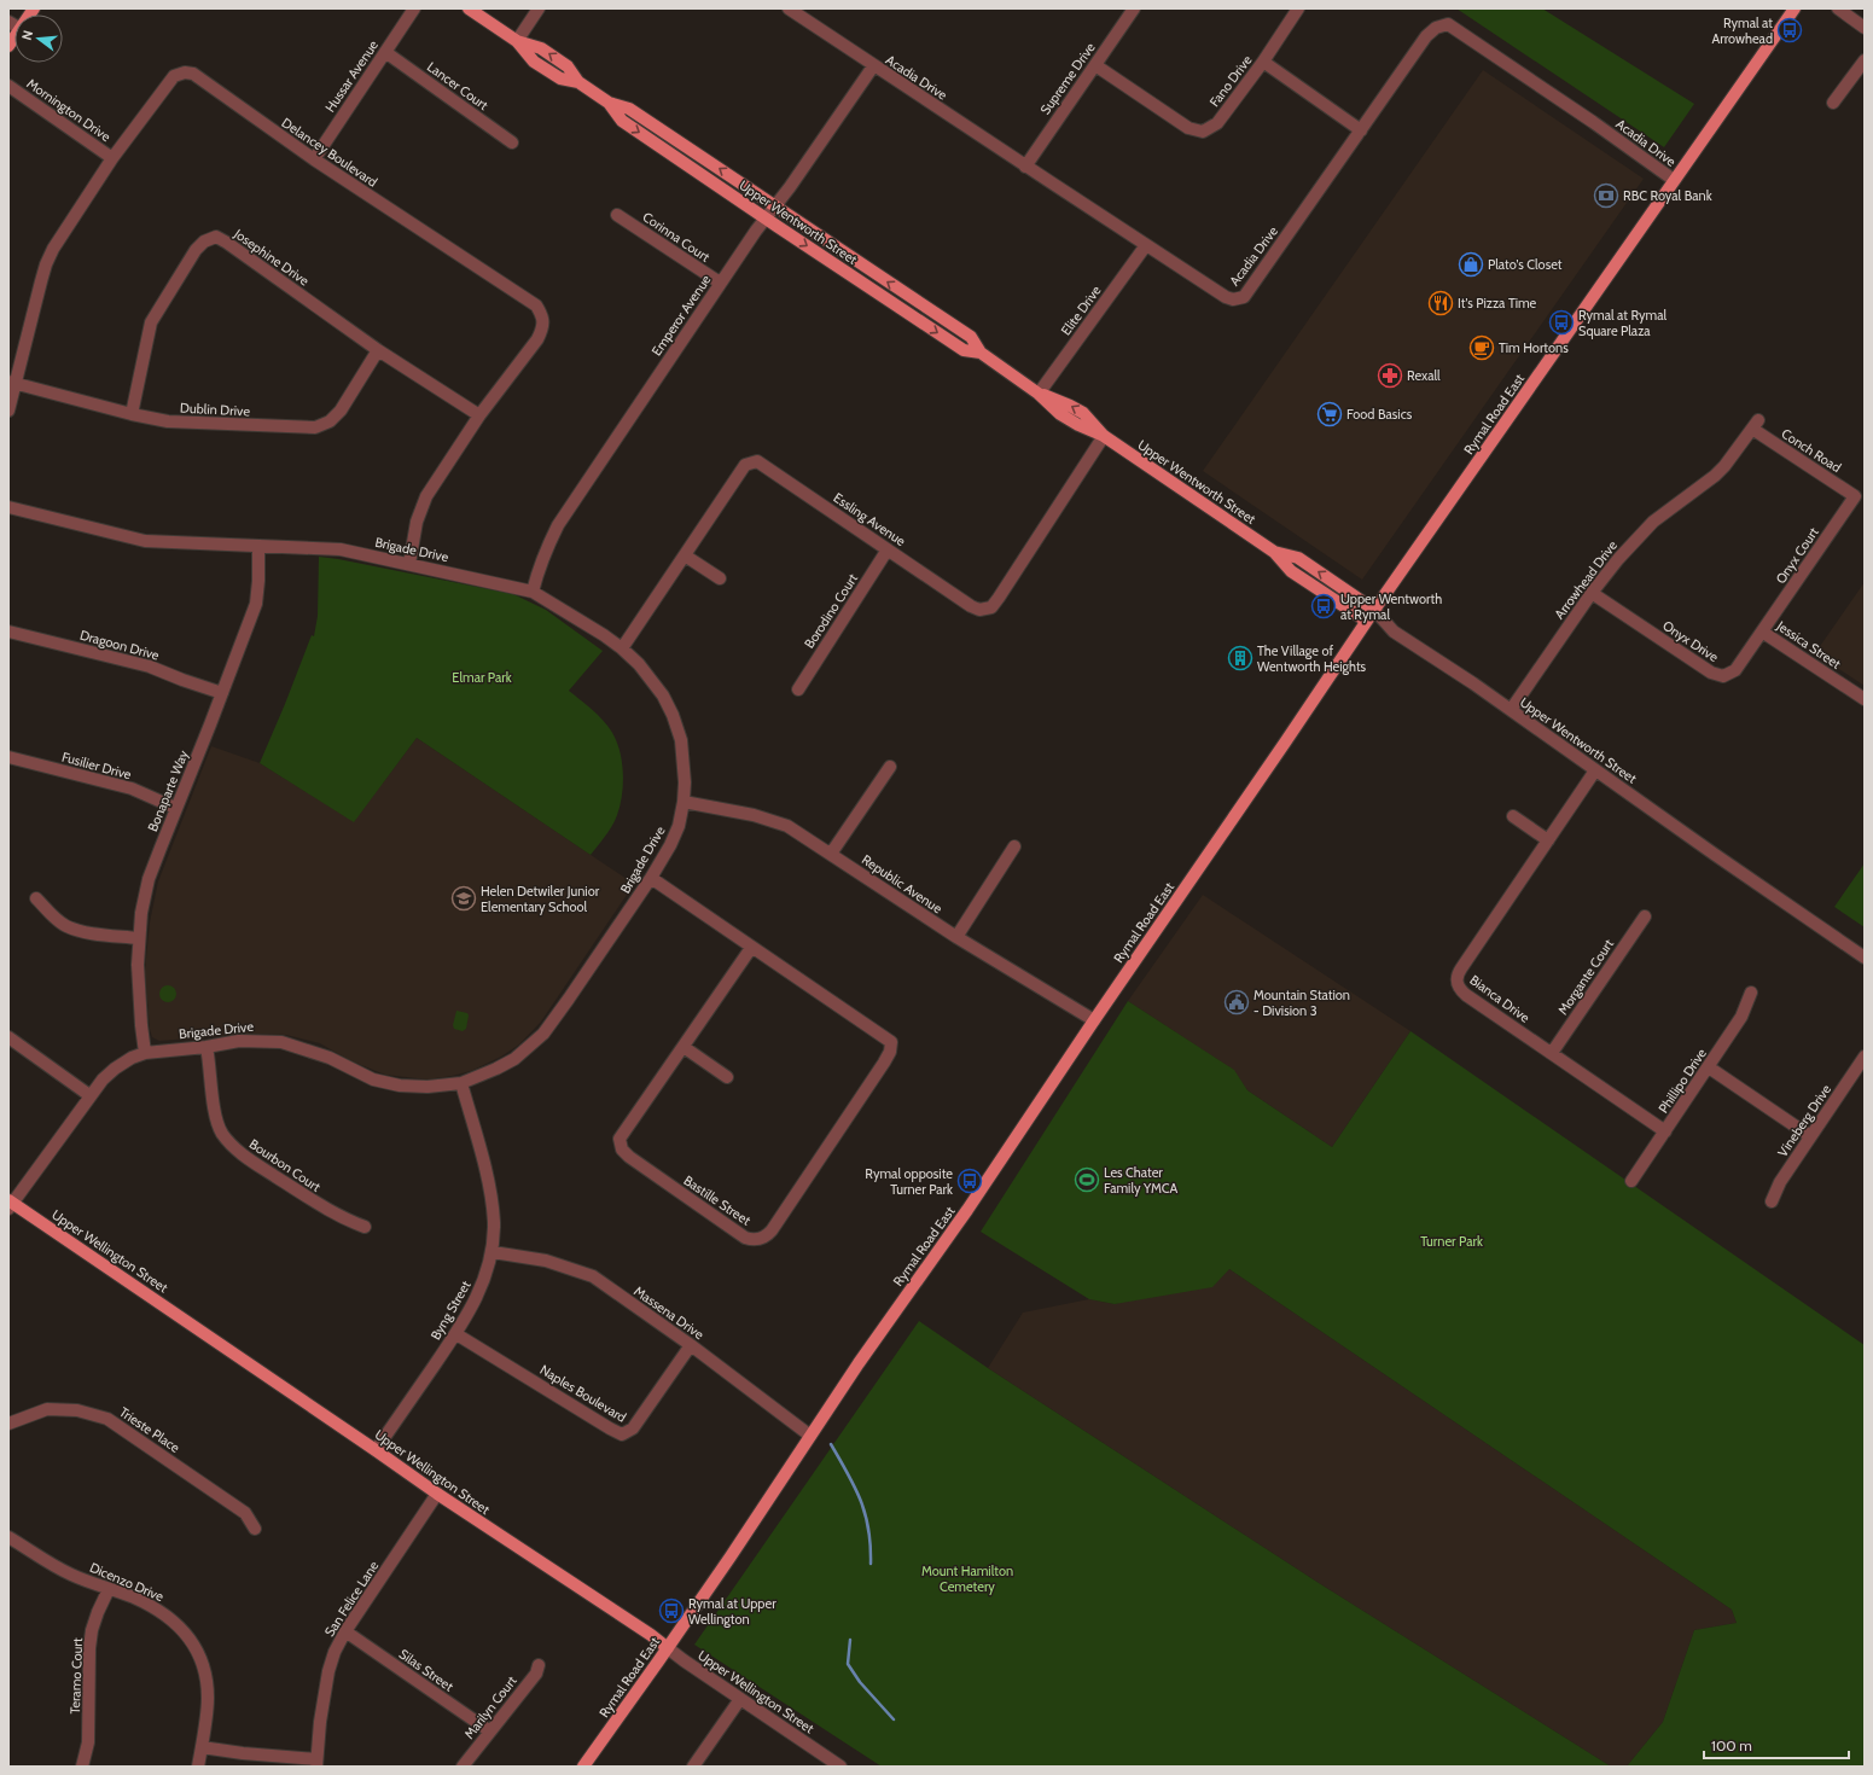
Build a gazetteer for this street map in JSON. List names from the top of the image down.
{
  "streets": {
    "main road": ["Upper Wentworth Street", "Rymal Road East", "Upper Wellington Street"],
    "street": [
      "Hussar Avenue",
      "Acadia Drive",
      "Supreme Drive",
      "Fano Drive",
      "Lancer Court",
      "Mornington Drive",
      "Delancey Boulevard",
      "Corinna Court",
      "Josephine Drive",
      "Elite Drive",
      "Emperor Avenue",
      "Dublin Drive",
      "Conch Road",
      "Essling Avenue",
      "Brigade Drive",
      "Onyx Court",
      "Arrowhead Drive",
      "Borodino Court",
      "Onyx Drive",
      "Dragoon Drive",
      "Jessica Street",
      "Fusilier Drive",
      "Bonaparte Way",
      "Republic Avenue",
      "Morgante Court",
      "Bianca Drive",
      "Phillipo Drive",
      "Vineberg Drive",
      "Bourbon Court",
      "Bastille Street",
      "Byng Street",
      "Massena Drive",
      "Naples Boulevard",
      "Trieste Place",
      "Dicenzo Drive",
      "San Felice Lane",
      "Silas Street",
      "Teramo Court",
      "Marilyn Court"
    ]
  },
  "crossings": [
    ["Hussar Avenue", "Lancer Court"],
    ["Hussar Avenue", "Delancey Boulevard"],
    ["Acadia Drive", "Supreme Drive"],
    ["Acadia Drive", "Elite Drive"],
    ["Acadia Drive", "Emperor Avenue"],
    ["Acadia Drive", "Rymal Road East"],
    ["Supreme Drive", "Fano Drive"],
    ["Mornington Drive", "Delancey Boulevard"],
    ["Delancey Boulevard", "Josephine Drive"],
    ["Delancey Boulevard", "Dublin Drive"],
    ["Delancey Boulevard", "Brigade Drive"],
    ["Upper Wentworth Street", "Elite Drive"],
    ["Upper Wentworth Street", "Emperor Avenue"],
    ["Upper Wentworth Street", "Rymal Road East"],
    ["Upper Wentworth Street", "Essling Avenue"],
    ["Upper Wentworth Street", "Arrowhead Drive"],
    ["Upper Wentworth Street", "Bianca Drive"],
    ["Corinna Court", "Emperor Avenue"],
    ["Josephine Drive", "Dublin Drive"],
    ["Emperor Avenue", "Brigade Drive"],
    ["Rymal Road East", "Republic Avenue"],
    ["Rymal Road East", "Upper Wellington Street"],
    ["Rymal Road East", "Massena Drive"],
    ["Conch Road", "Onyx Court"],
    ["Conch Road", "Arrowhead Drive"],
    ["Essling Avenue", "Brigade Drive"],
    ["Essling Avenue", "Borodino Court"],
    ["Brigade Drive", "Bonaparte Way"],
    ["Brigade Drive", "Republic Avenue"],
    ["Brigade Drive", "Bourbon Court"],
    ["Brigade Drive", "Bastille Street"],
    ["Brigade Drive", "Upper Wellington Street"],
    ["Brigade Drive", "Byng Street"],
    ["Onyx Court", "Onyx Drive"],
    ["Onyx Court", "Jessica Street"],
    ["Arrowhead Drive", "Onyx Drive"],
    ["Onyx Drive", "Jessica Street"],
    ["Dragoon Drive", "Bonaparte Way"],
    ["Fusilier Drive", "Bonaparte Way"],
    ["Morgante Court", "Bianca Drive"],
    ["Bianca Drive", "Phillipo Drive"],
    ["Upper Wellington Street", "Byng Street"],
    ["Upper Wellington Street", "San Felice Lane"],
    ["Byng Street", "Massena Drive"],
    ["Byng Street", "Naples Boulevard"],
    ["Massena Drive", "Naples Boulevard"],
    ["Dicenzo Drive", "Teramo Court"],
    ["San Felice Lane", "Silas Street"],
    ["Silas Street", "Marilyn Court"]
  ],
  "parks": ["Elmar Park", "Turner Park", "Mount Hamilton Cemetery"],
  "places": {
    "bus stop": [
      "Rymal at Arrowhead",
      "Rymal at Rymal Square Plaza",
      "Upper Wentworth at Rymal",
      "Rymal opposite Turner Park",
      "Rymal at Upper Wellington"
    ],
    "bank": ["RBC Royal Bank"],
    "shop": ["Plato's Closet"],
    "restaurant": ["It's Pizza Time"],
    "cafe": ["Tim Hortons"],
    "pharmacy": ["Rexall"],
    "supermarket": ["Food Basics"],
    "building": ["The Village of Wentworth Heights"],
    "school or university": ["Helen Detwiler Junior Elementary School"],
    "public building": ["Mountain Station - Division 3"],
    "sports": ["Les Chater Family YMCA"]
  },
  "scale_bar": "100 m",
  "north": "left"
}
